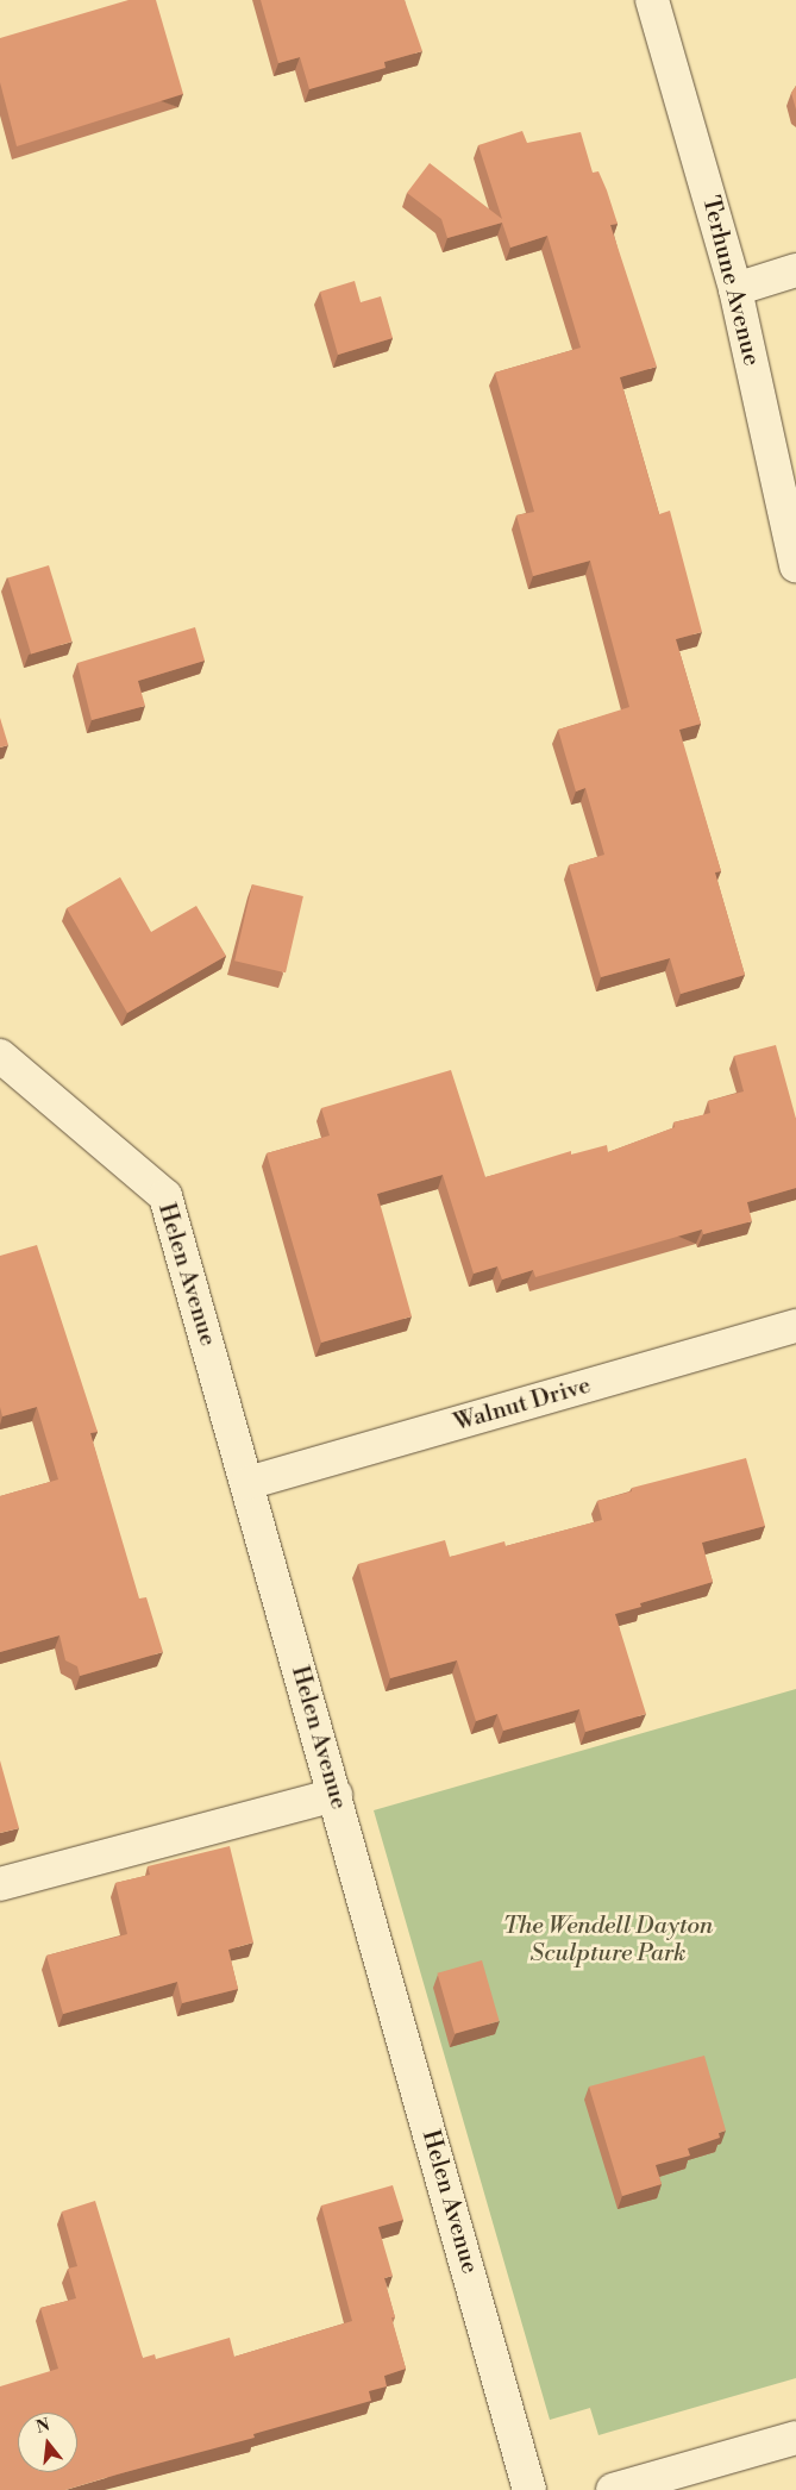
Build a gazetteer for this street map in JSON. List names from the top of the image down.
{
  "streets": {
    "street": ["Terhune Avenue", "Helen Avenue", "Walnut Drive"]
  },
  "crossings": [
    ["Helen Avenue", "Walnut Drive"]
  ],
  "parks": ["The Wendell Dayton Sculpture Park"],
  "north": "top"
}
